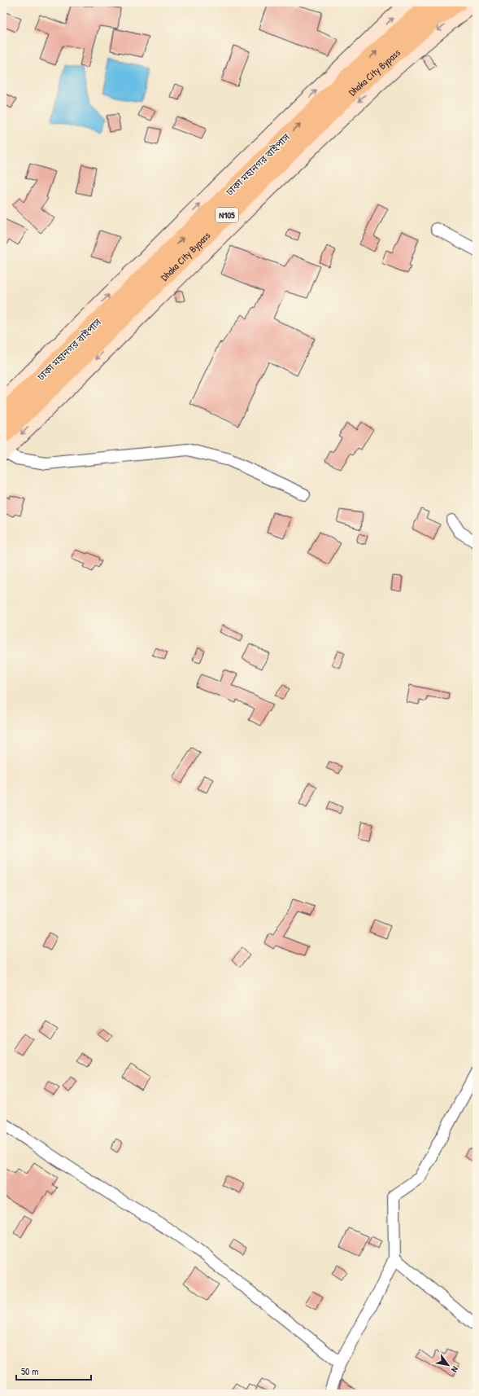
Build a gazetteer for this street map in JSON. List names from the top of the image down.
{
  "streets": {
    "highway": ["Dhaka City Bypass", "ঢাকা মহানগর বাইপাস", "N105"]
  },
  "one_way": ["ঢাকা মহানগর বাইপাস"],
  "scale_bar": "50 m",
  "north": "bottom right"
}
